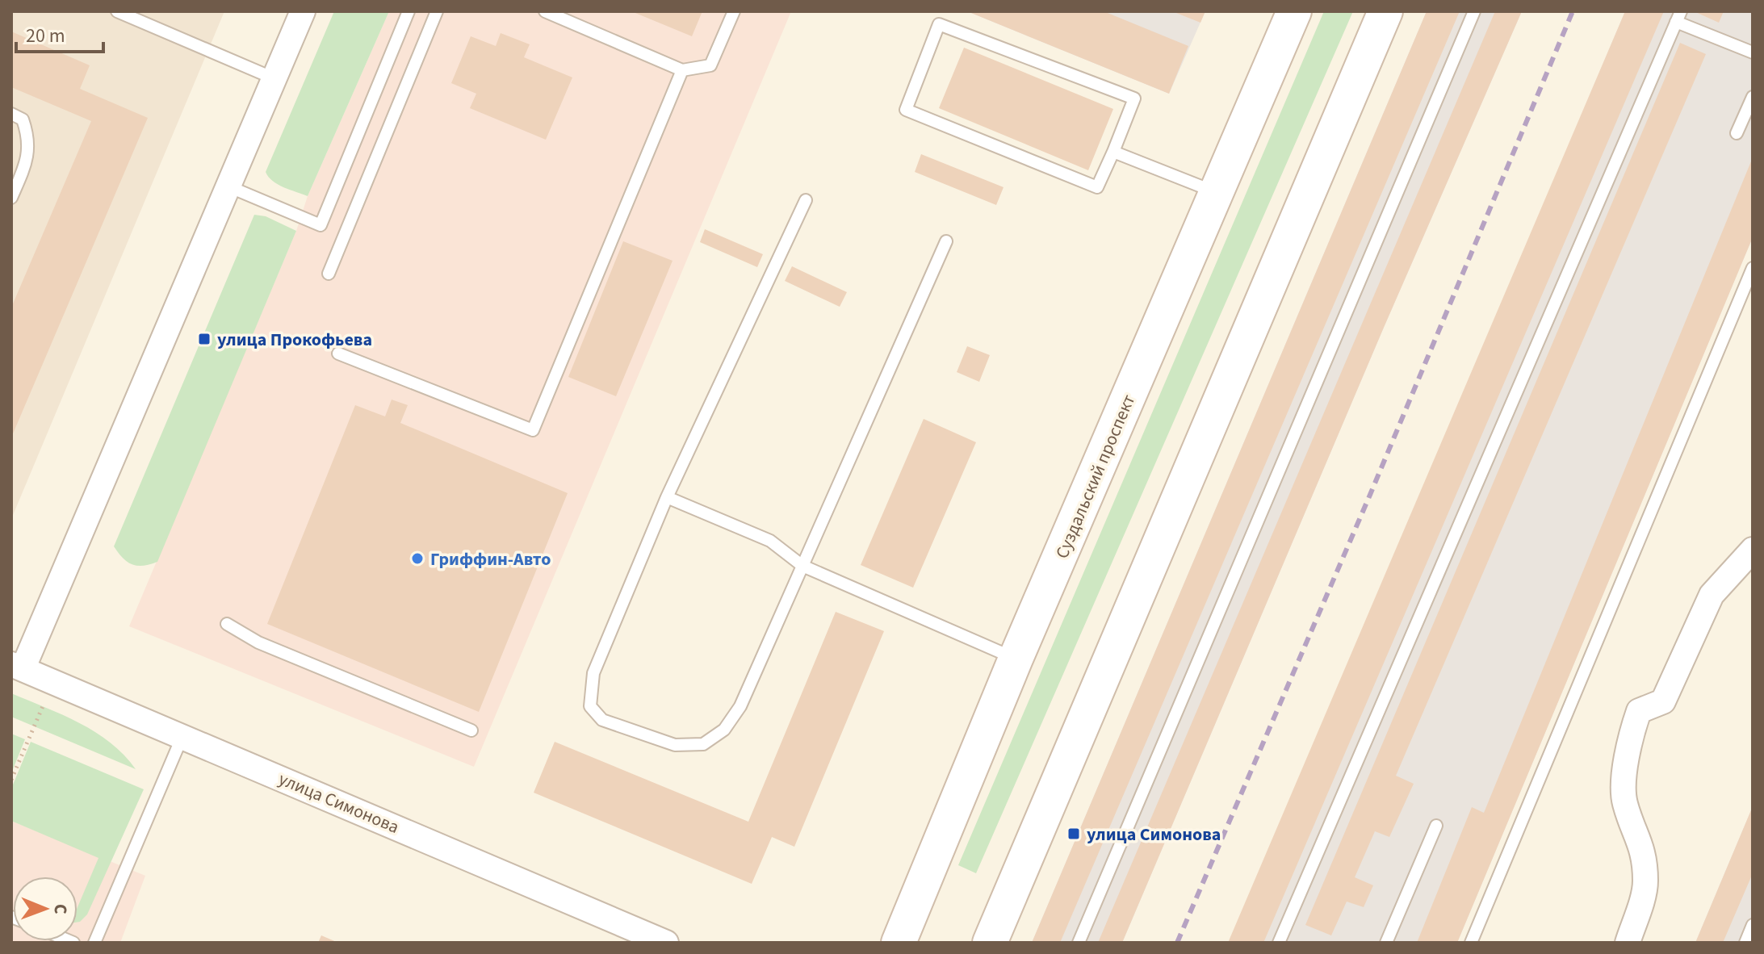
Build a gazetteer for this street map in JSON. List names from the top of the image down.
{
  "streets": {
    "main road": ["Суздальский проспект"],
    "street": ["улица Симонова"]
  },
  "places": {
    "transit": ["улица Прокофьева", "улица Симонова"],
    "other": ["Гриффин-Авто"]
  },
  "scale_bar": "20 m",
  "north": "right"
}
